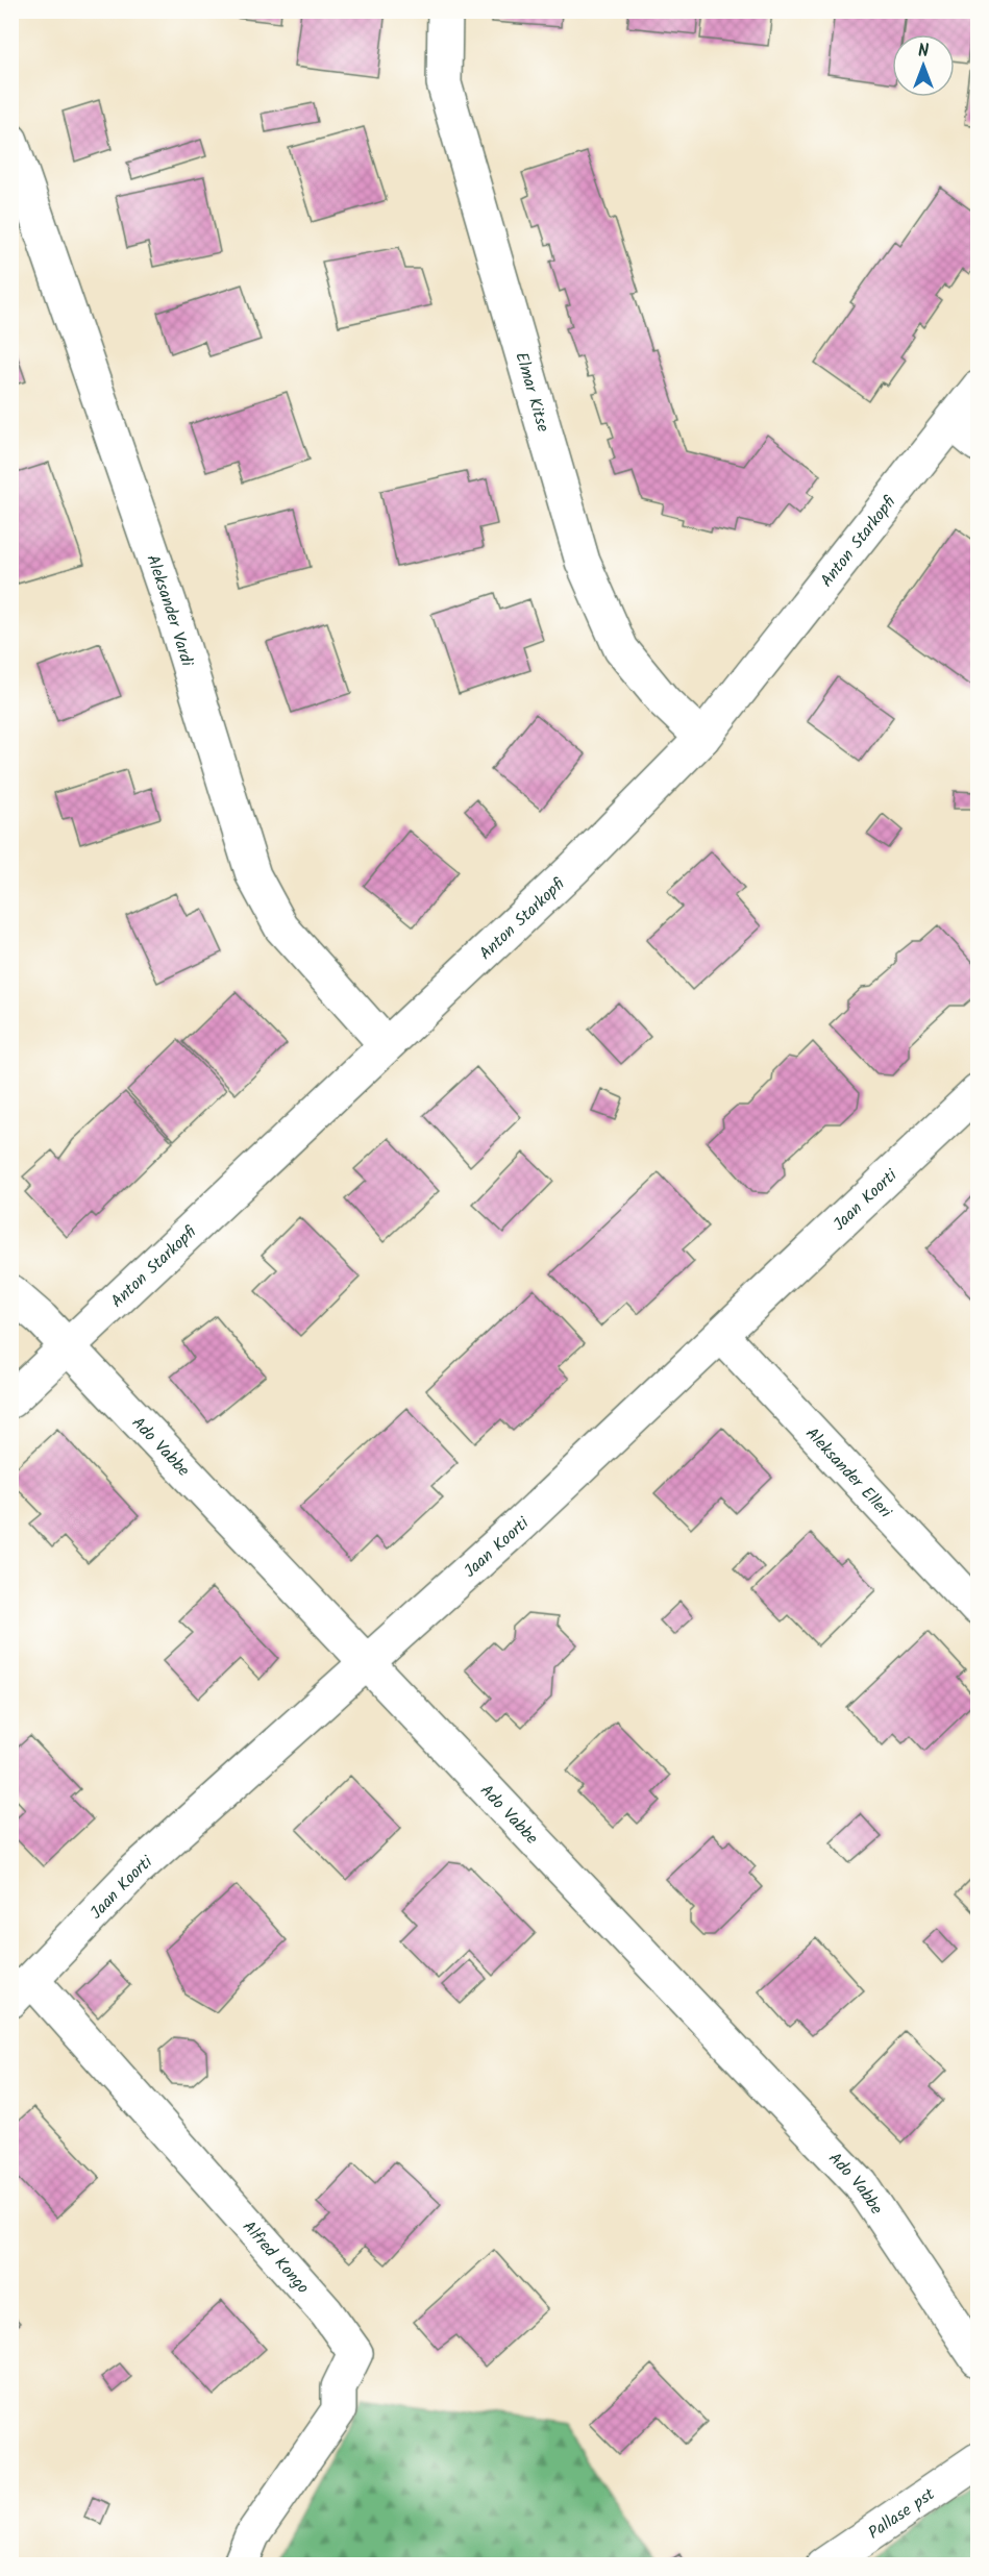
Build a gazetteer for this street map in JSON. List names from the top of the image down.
{
  "streets": {
    "street": [
      "Elmar Kitse",
      "Anton Starkopfi",
      "Aleksander Vardi",
      "Jaan Koorti",
      "Ado Vabbe",
      "Aleksander Elleri",
      "Alfred Kongo",
      "Pallase pst"
    ]
  },
  "crossings": [
    ["Elmar Kitse", "Anton Starkopfi"],
    ["Anton Starkopfi", "Aleksander Vardi"],
    ["Anton Starkopfi", "Ado Vabbe"],
    ["Jaan Koorti", "Ado Vabbe"],
    ["Jaan Koorti", "Aleksander Elleri"],
    ["Jaan Koorti", "Alfred Kongo"]
  ],
  "north": "top"
}
